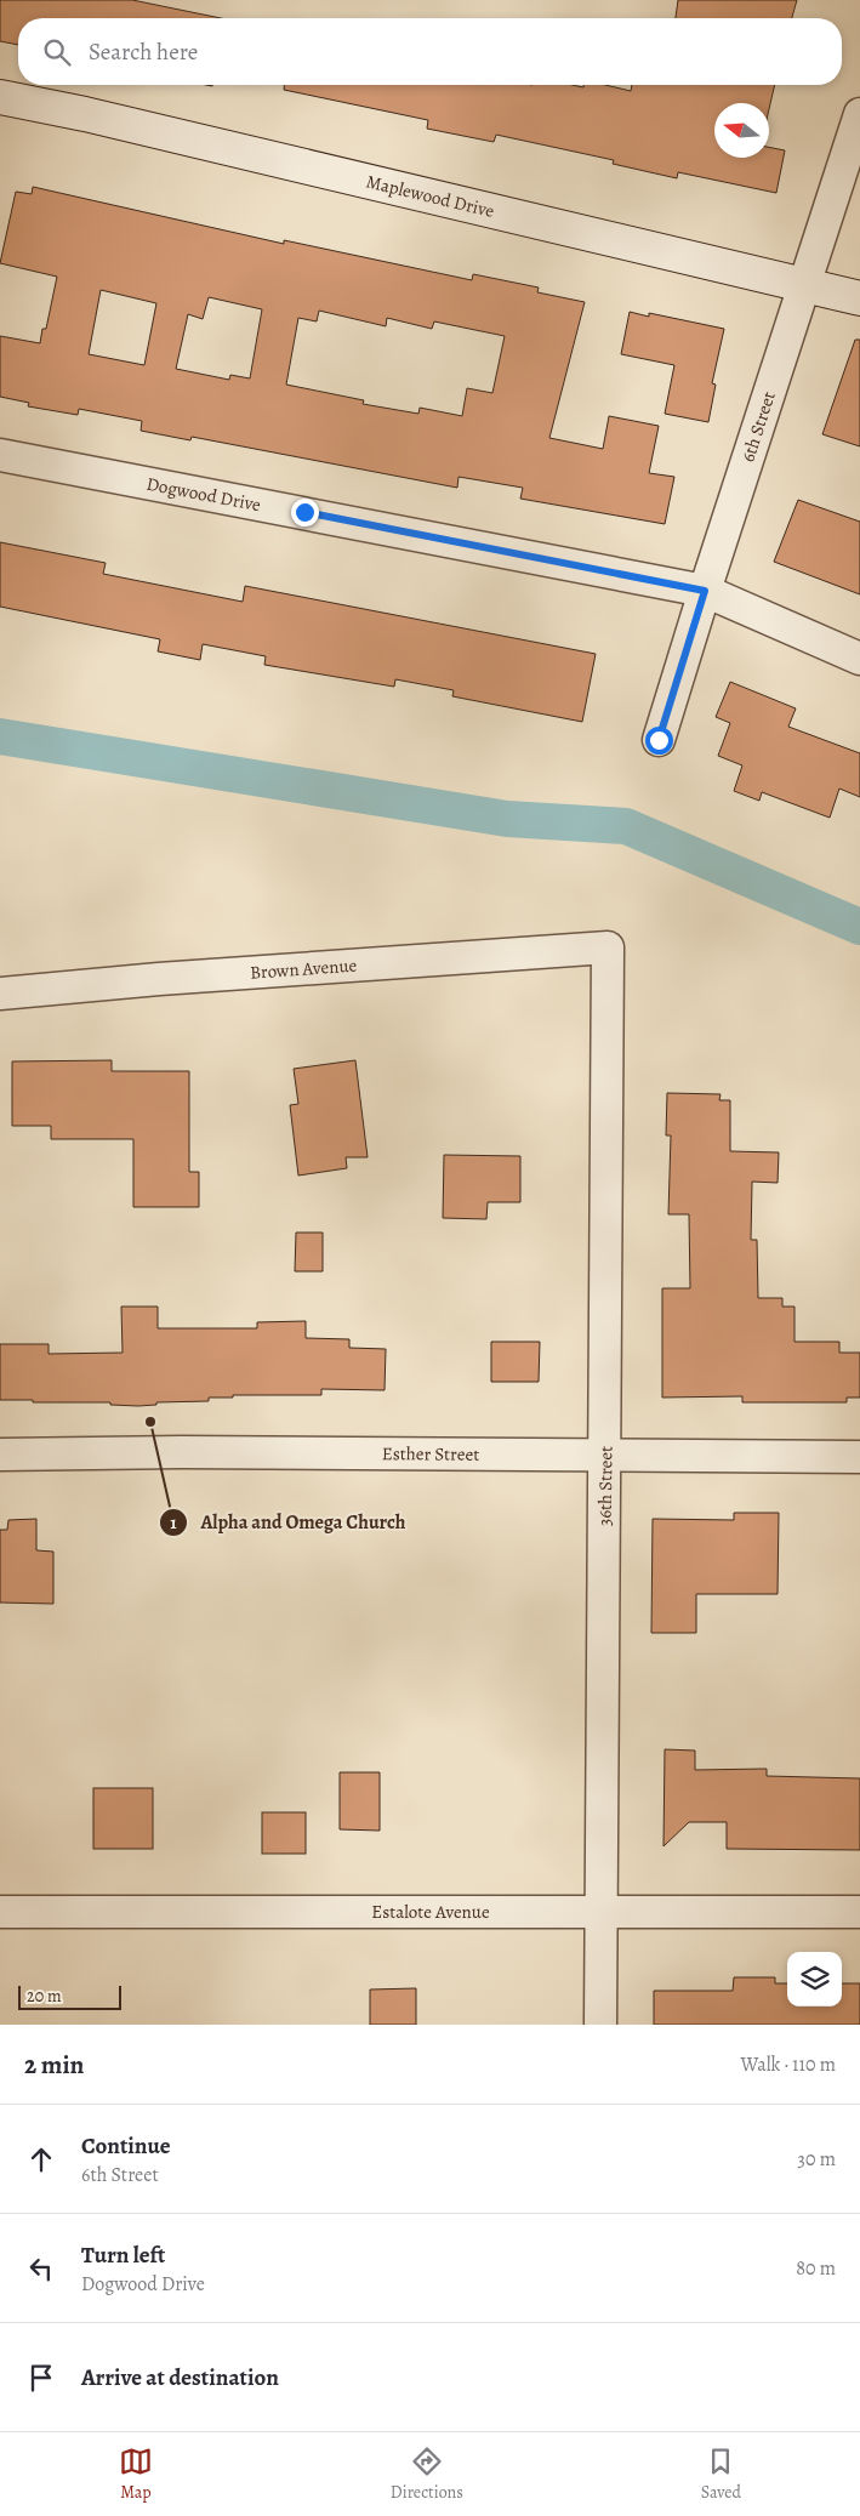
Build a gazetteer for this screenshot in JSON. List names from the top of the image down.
{
  "streets": {
    "street": [
      "Maplewood Drive",
      "6th Street",
      "Dogwood Drive",
      "Brown Avenue",
      "Esther Street",
      "36th Street",
      "Estalote Avenue"
    ]
  },
  "crossings": [
    ["Maplewood Drive", "6th Street"],
    ["6th Street", "Dogwood Drive"],
    ["Brown Avenue", "36th Street"],
    ["Esther Street", "36th Street"],
    ["36th Street", "Estalote Avenue"]
  ],
  "places": ["Alpha and Omega Church"],
  "scale_bar": "20 m",
  "north": "left",
  "page": {
    "search": "Search here",
    "scale": "20 m",
    "heading": ["2 min", "Walk · 110 m"],
    "list": [
      ["Continue", "6th Street", "30 m"],
      ["Turn left", "Dogwood Drive", "80 m"],
      "Arrive at destination"
    ],
    "nav": ["Map", "Directions", "Saved"]
  }
}
